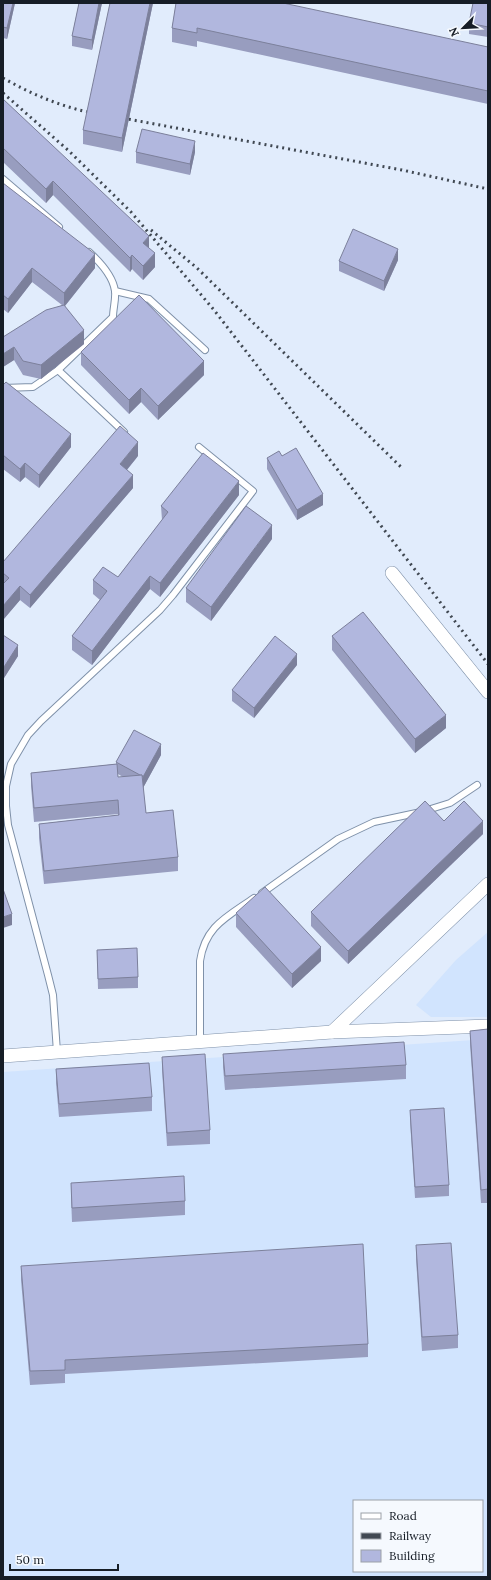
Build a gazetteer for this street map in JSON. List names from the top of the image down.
{
  "legend": ["Road", "Railway", "Building"],
  "scale_bar": "50 m",
  "north": "bottom left"
}
